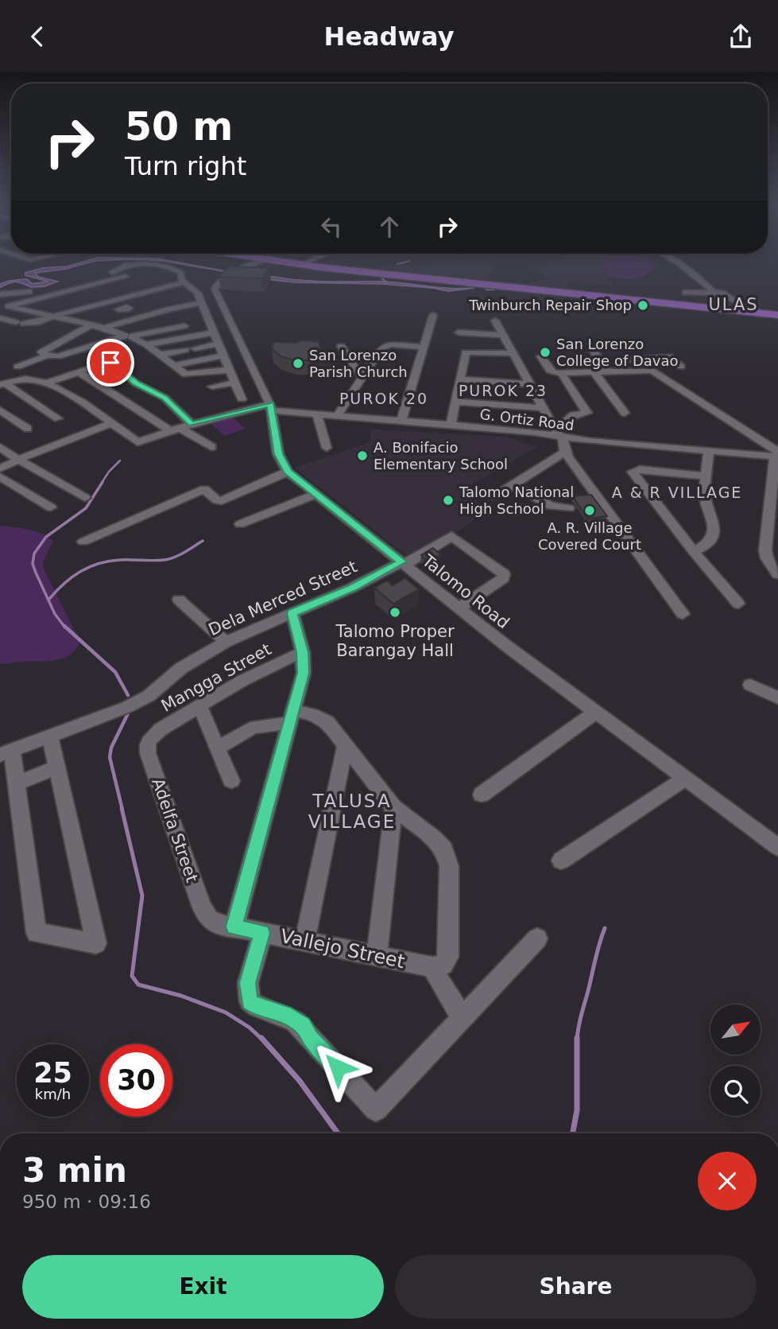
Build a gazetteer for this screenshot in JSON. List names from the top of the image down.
{
  "streets": {
    "street": [
      "G. Ortiz Road",
      "Talomo Road",
      "Dela Merced Street",
      "Mangga Street",
      "Adelfa Street",
      "Vallejo Street"
    ]
  },
  "crossings": [
    ["G. Ortiz Road", "Talomo Road"],
    ["Talomo Road", "Dela Merced Street"],
    ["Mangga Street", "Adelfa Street"],
    ["Adelfa Street", "Vallejo Street"]
  ],
  "districts": [
    "ULAS",
    "PUROK 23",
    "PUROK 20",
    "A & R VILLAGE",
    "TALUSA VILLAGE"
  ],
  "places": [
    "Twinburch Repair Shop",
    "San Lorenzo College of Davao",
    "San Lorenzo Parish Church",
    "A. Bonifacio Elementary School",
    "Talomo National High School",
    "A. R. Village Covered Court",
    "Talomo Proper Barangay Hall"
  ],
  "north": "top right",
  "page": {
    "header": "Headway",
    "turn": ["50 m", "Turn right"],
    "speed": "25 km/h",
    "limit": "30",
    "heading": ["3 min", "950 m · 09:16"],
    "buttons": ["Exit", "Share"]
  }
}
